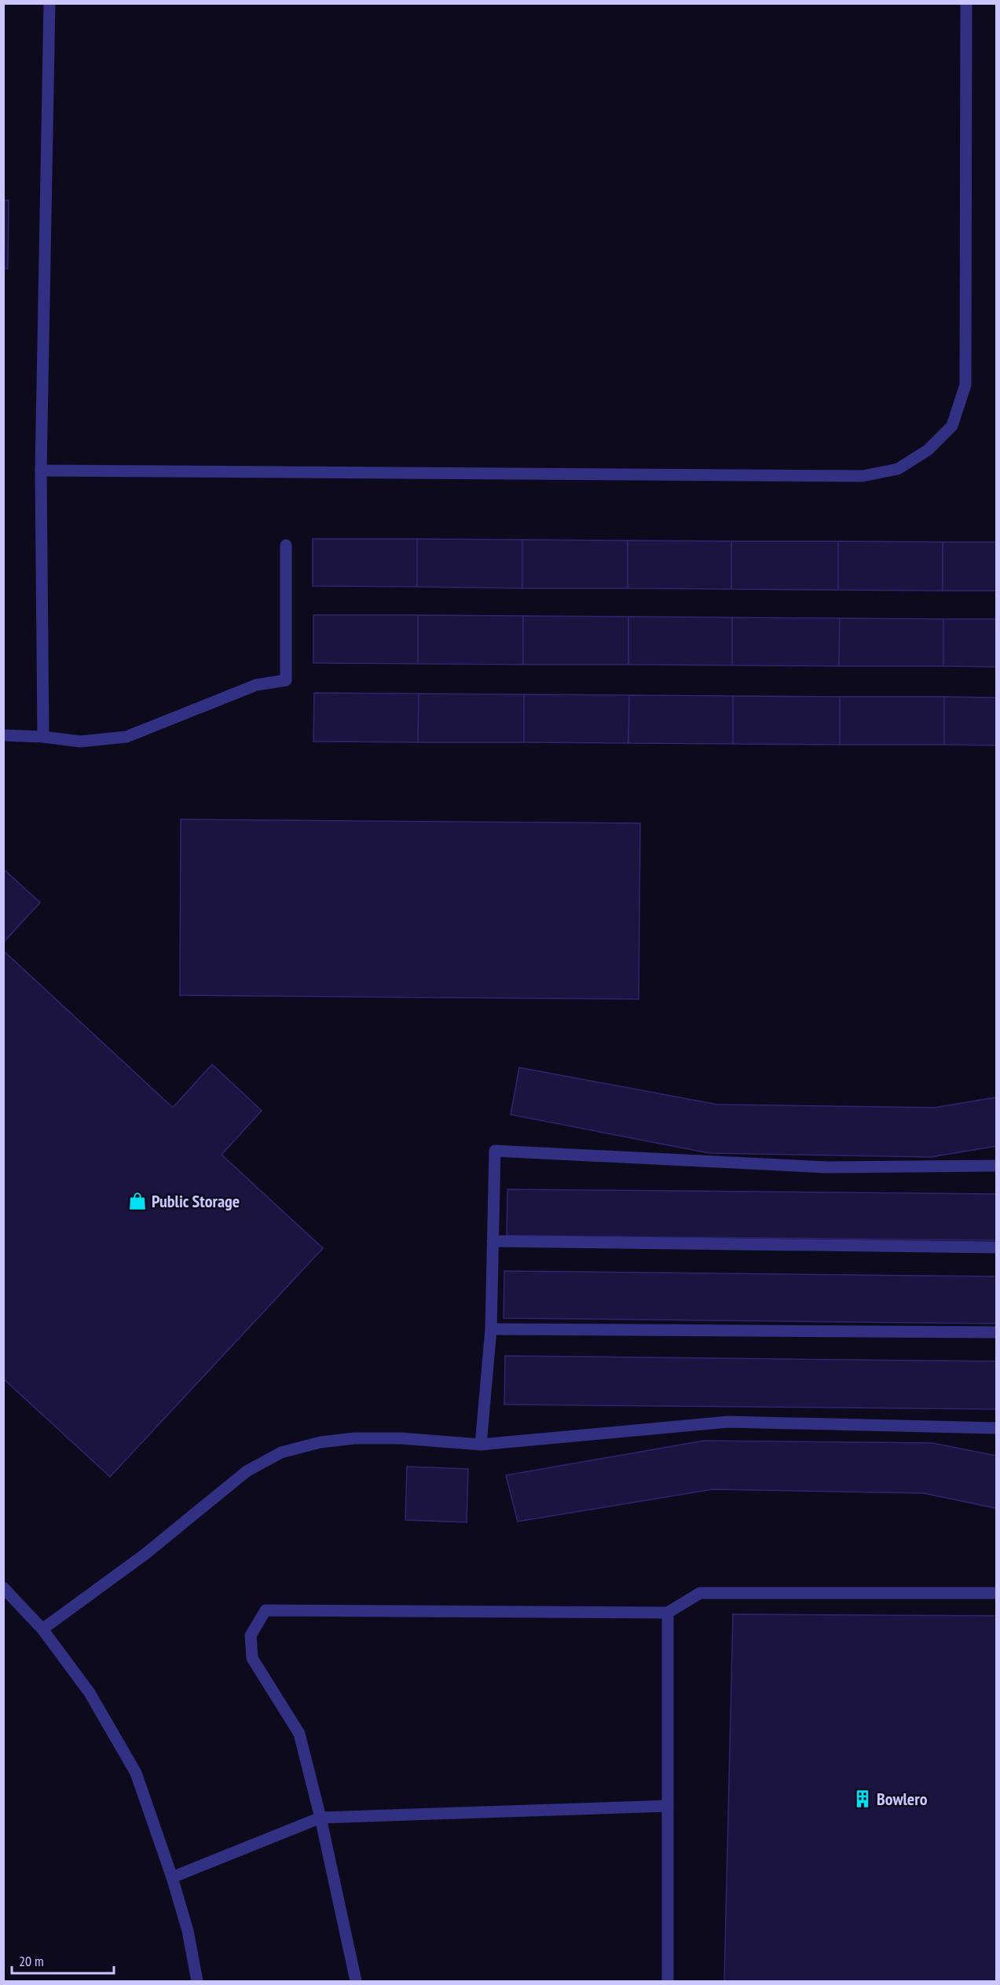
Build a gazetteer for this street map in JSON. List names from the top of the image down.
{
  "places": {
    "shop": ["Public Storage"],
    "building": ["Bowlero"]
  },
  "scale_bar": "20 m"
}
